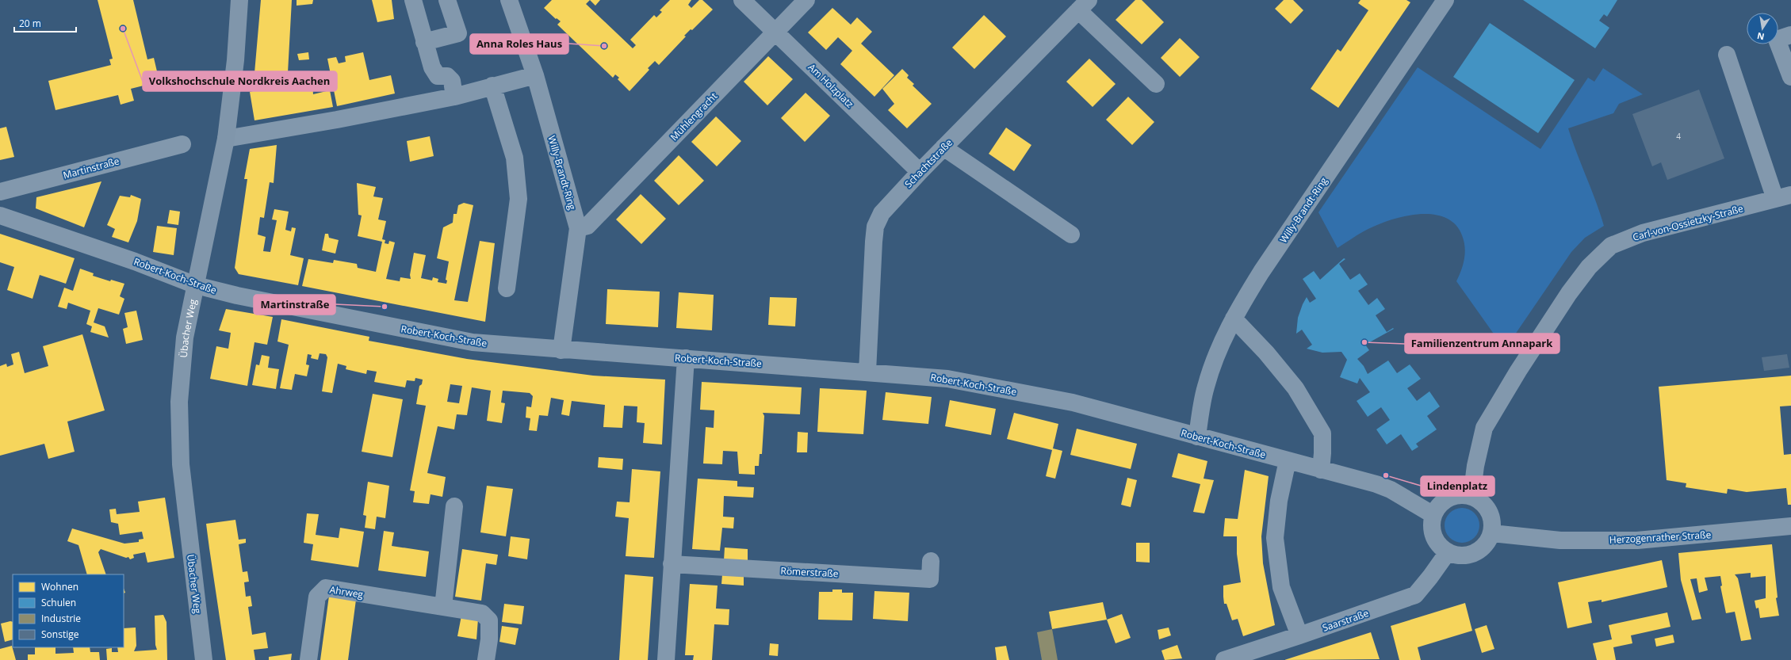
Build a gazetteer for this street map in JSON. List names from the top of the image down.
{
  "streets": {
    "main road": ["Übacher Weg"],
    "street": [
      "Am Holzplatz",
      "Mühlengracht",
      "Schachtstraße",
      "Martinstraße",
      "Willy-Brandt-Ring",
      "Carl-von-Ossietzky-Straße",
      "Robert-Koch-Straße",
      "Herzogenrather Straße",
      "Römerstraße",
      "Ahrweg",
      "Saarstraße"
    ]
  },
  "crossings": [
    ["Am Holzplatz", "Mühlengracht"],
    ["Am Holzplatz", "Schachtstraße"],
    ["Mühlengracht", "Willy-Brandt-Ring"],
    ["Schachtstraße", "Robert-Koch-Straße"],
    ["Willy-Brandt-Ring", "Robert-Koch-Straße"],
    ["Carl-von-Ossietzky-Straße", "Robert-Koch-Straße"],
    ["Carl-von-Ossietzky-Straße", "Herzogenrather Straße"],
    ["Carl-von-Ossietzky-Straße", "Saarstraße"],
    ["Robert-Koch-Straße", "Übacher Weg"],
    ["Robert-Koch-Straße", "Herzogenrather Straße"],
    ["Robert-Koch-Straße", "Saarstraße"],
    ["Herzogenrather Straße", "Saarstraße"]
  ],
  "places": [
    "Volkshochschule Nordkreis Aachen",
    "Anna Roles Haus",
    "Martinstraße",
    "Familienzentrum Annapark",
    "Lindenplatz"
  ],
  "house_numbers": ["4"],
  "legend": [
    "Wohnen",
    "Schulen",
    "Industrie",
    "Sonstige"
  ],
  "scale_bar": "20 m",
  "north": "bottom"
}
